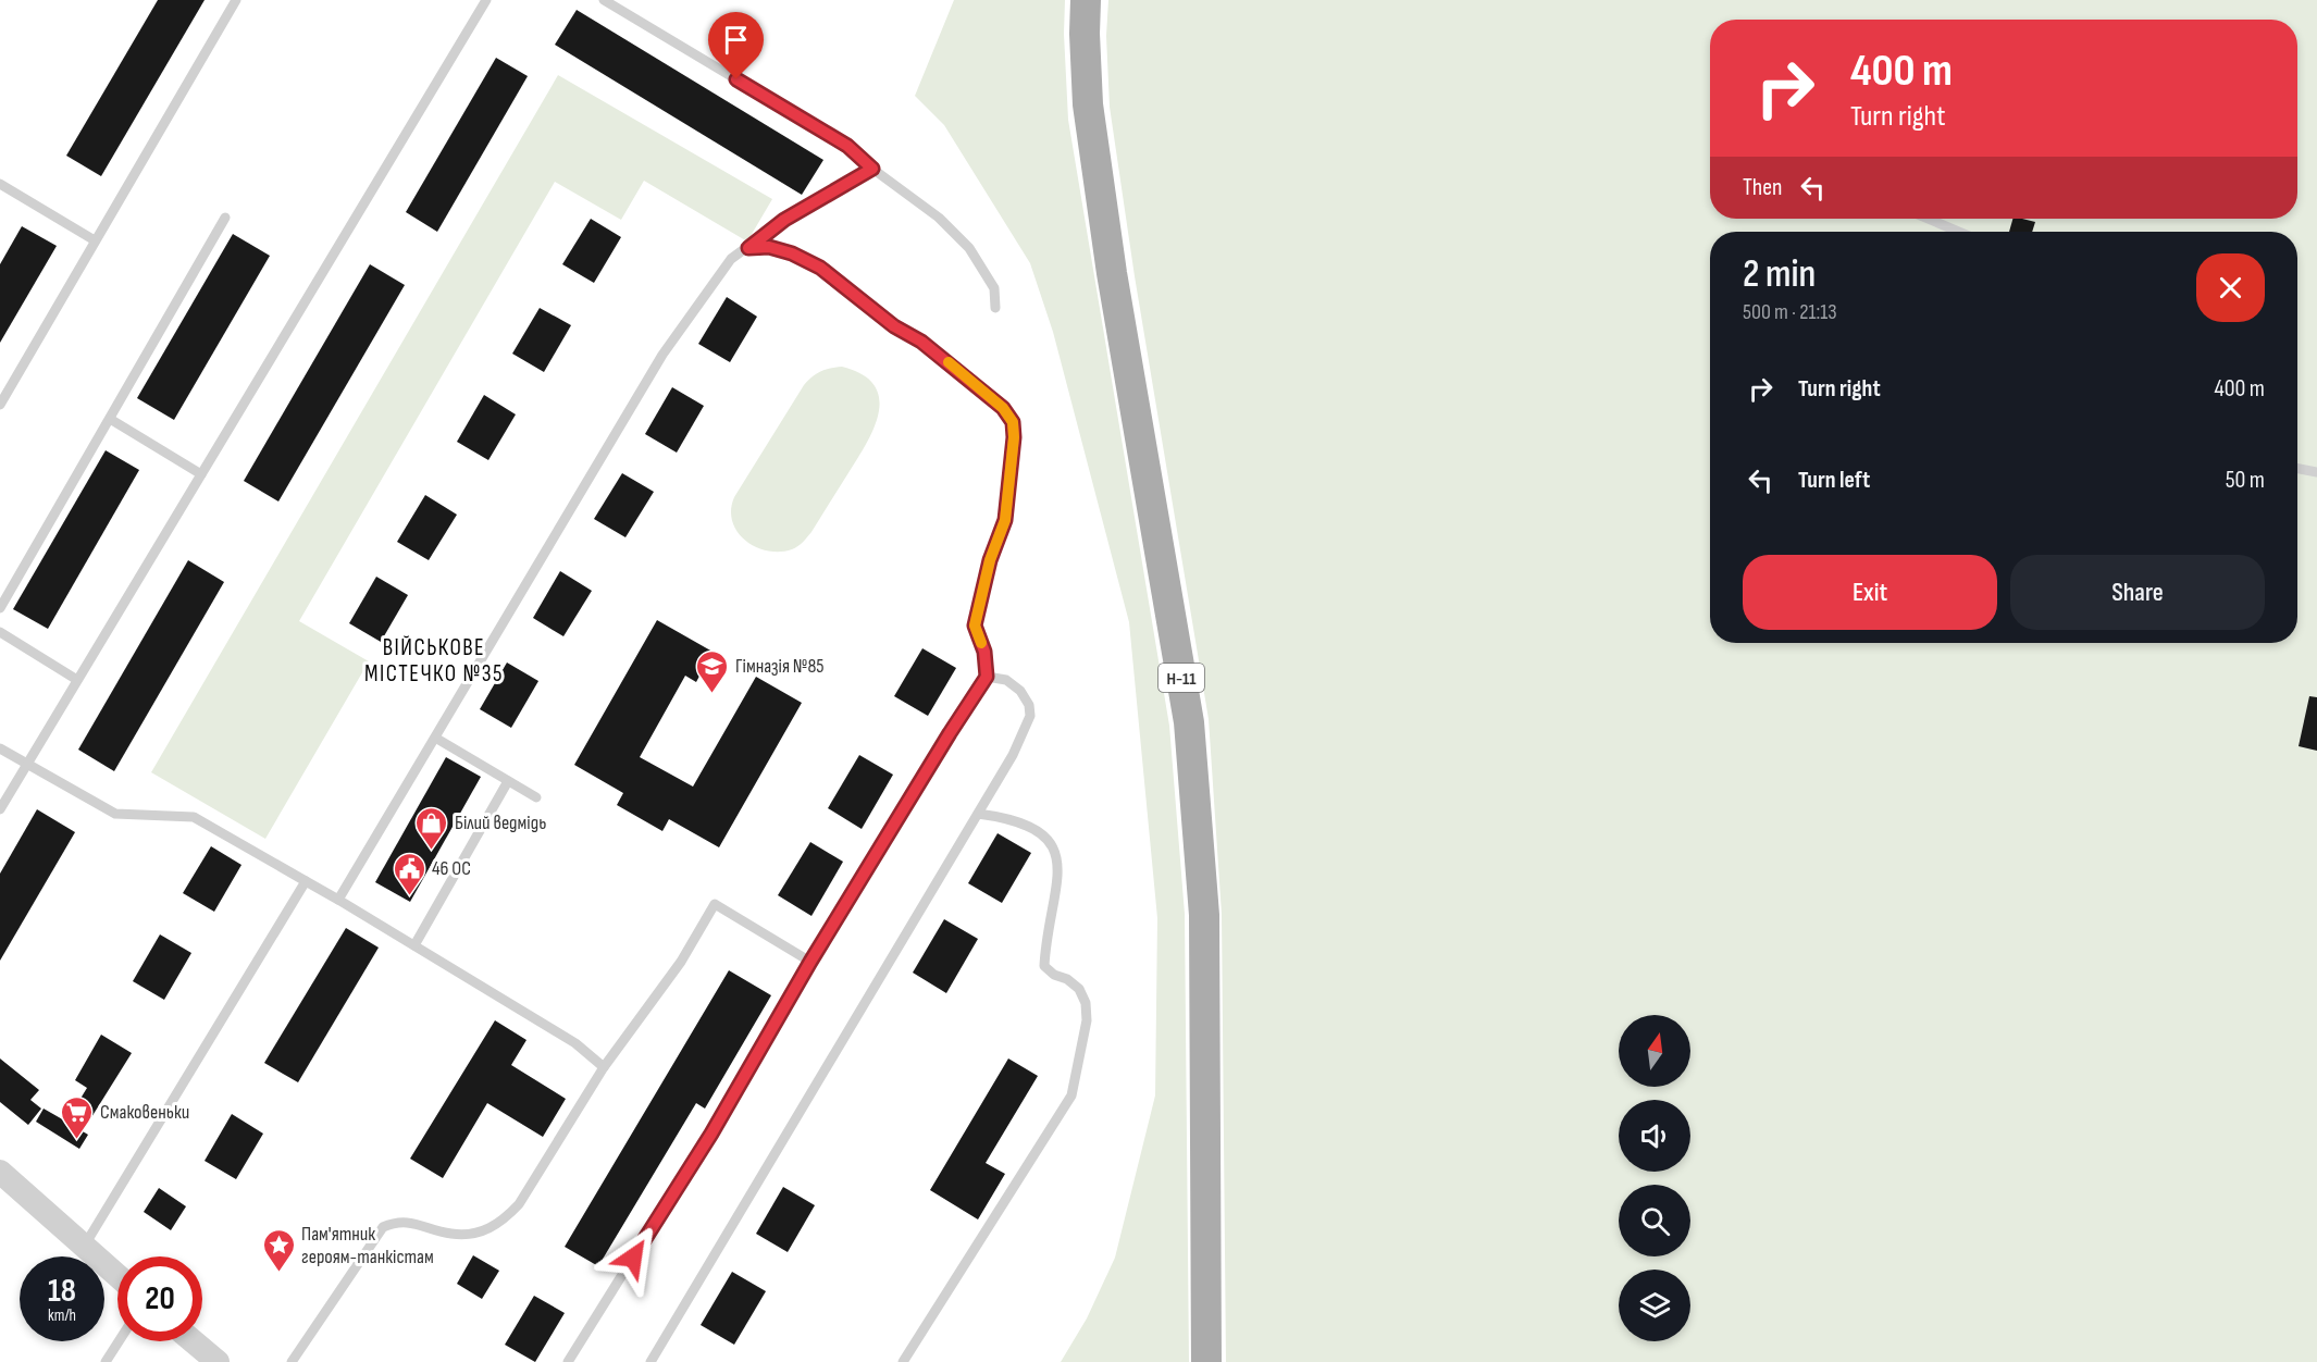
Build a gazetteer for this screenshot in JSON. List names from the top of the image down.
{
  "streets": {
    "main road": ["Н-11"]
  },
  "districts": ["ВІЙСЬКОВЕ МІСТЕЧКО №35"],
  "places": {
    "school or university": ["Гімназія №85"],
    "shop": ["Білий ведмідь"],
    "public building": ["46 ОС"],
    "supermarket": ["Смаковеньки"],
    "place": ["Пам'ятник героям-танкістам"]
  },
  "north": "top",
  "page": {
    "turn": ["400 m", "Turn right"],
    "then": "Then",
    "heading": ["2 min", "500 m · 21:13"],
    "list": [
      {
        "name": "Turn right",
        "value": "400 m"
      },
      {
        "name": "Turn left",
        "value": "50 m"
      }
    ],
    "buttons": ["Exit", "Share"],
    "speed": "18 km/h",
    "limit": "20"
  }
}
